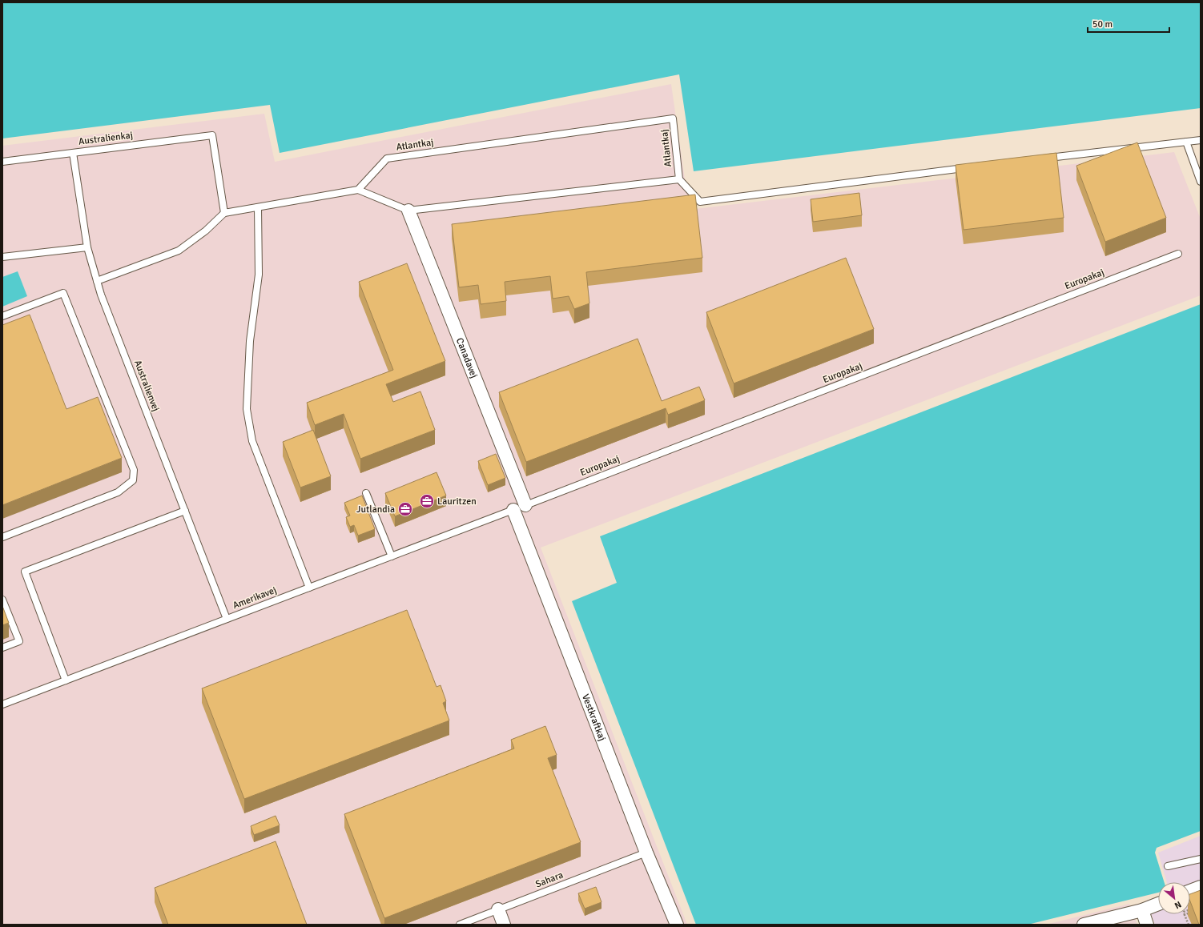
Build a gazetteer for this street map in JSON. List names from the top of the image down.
{
  "streets": {
    "street": ["Canadavej", "Vestkraftkaj"],
    "lane": [
      "Australienkaj",
      "Atlantkaj",
      "Europakaj",
      "Australienvej",
      "Amerikavej",
      "Sahara"
    ]
  },
  "crossings": [
    ["Australienkaj", "Australienvej"],
    ["Atlantkaj", "Canadavej"],
    ["Europakaj", "Canadavej"],
    ["Europakaj", "Amerikavej"],
    ["Europakaj", "Vestkraftkaj"],
    ["Canadavej", "Amerikavej"],
    ["Canadavej", "Vestkraftkaj"],
    ["Australienvej", "Amerikavej"],
    ["Amerikavej", "Vestkraftkaj"],
    ["Vestkraftkaj", "Sahara"]
  ],
  "places": {
    "office": ["Lauritzen", "Jutlandia"]
  },
  "scale_bar": "50 m",
  "north": "bottom right"
}
